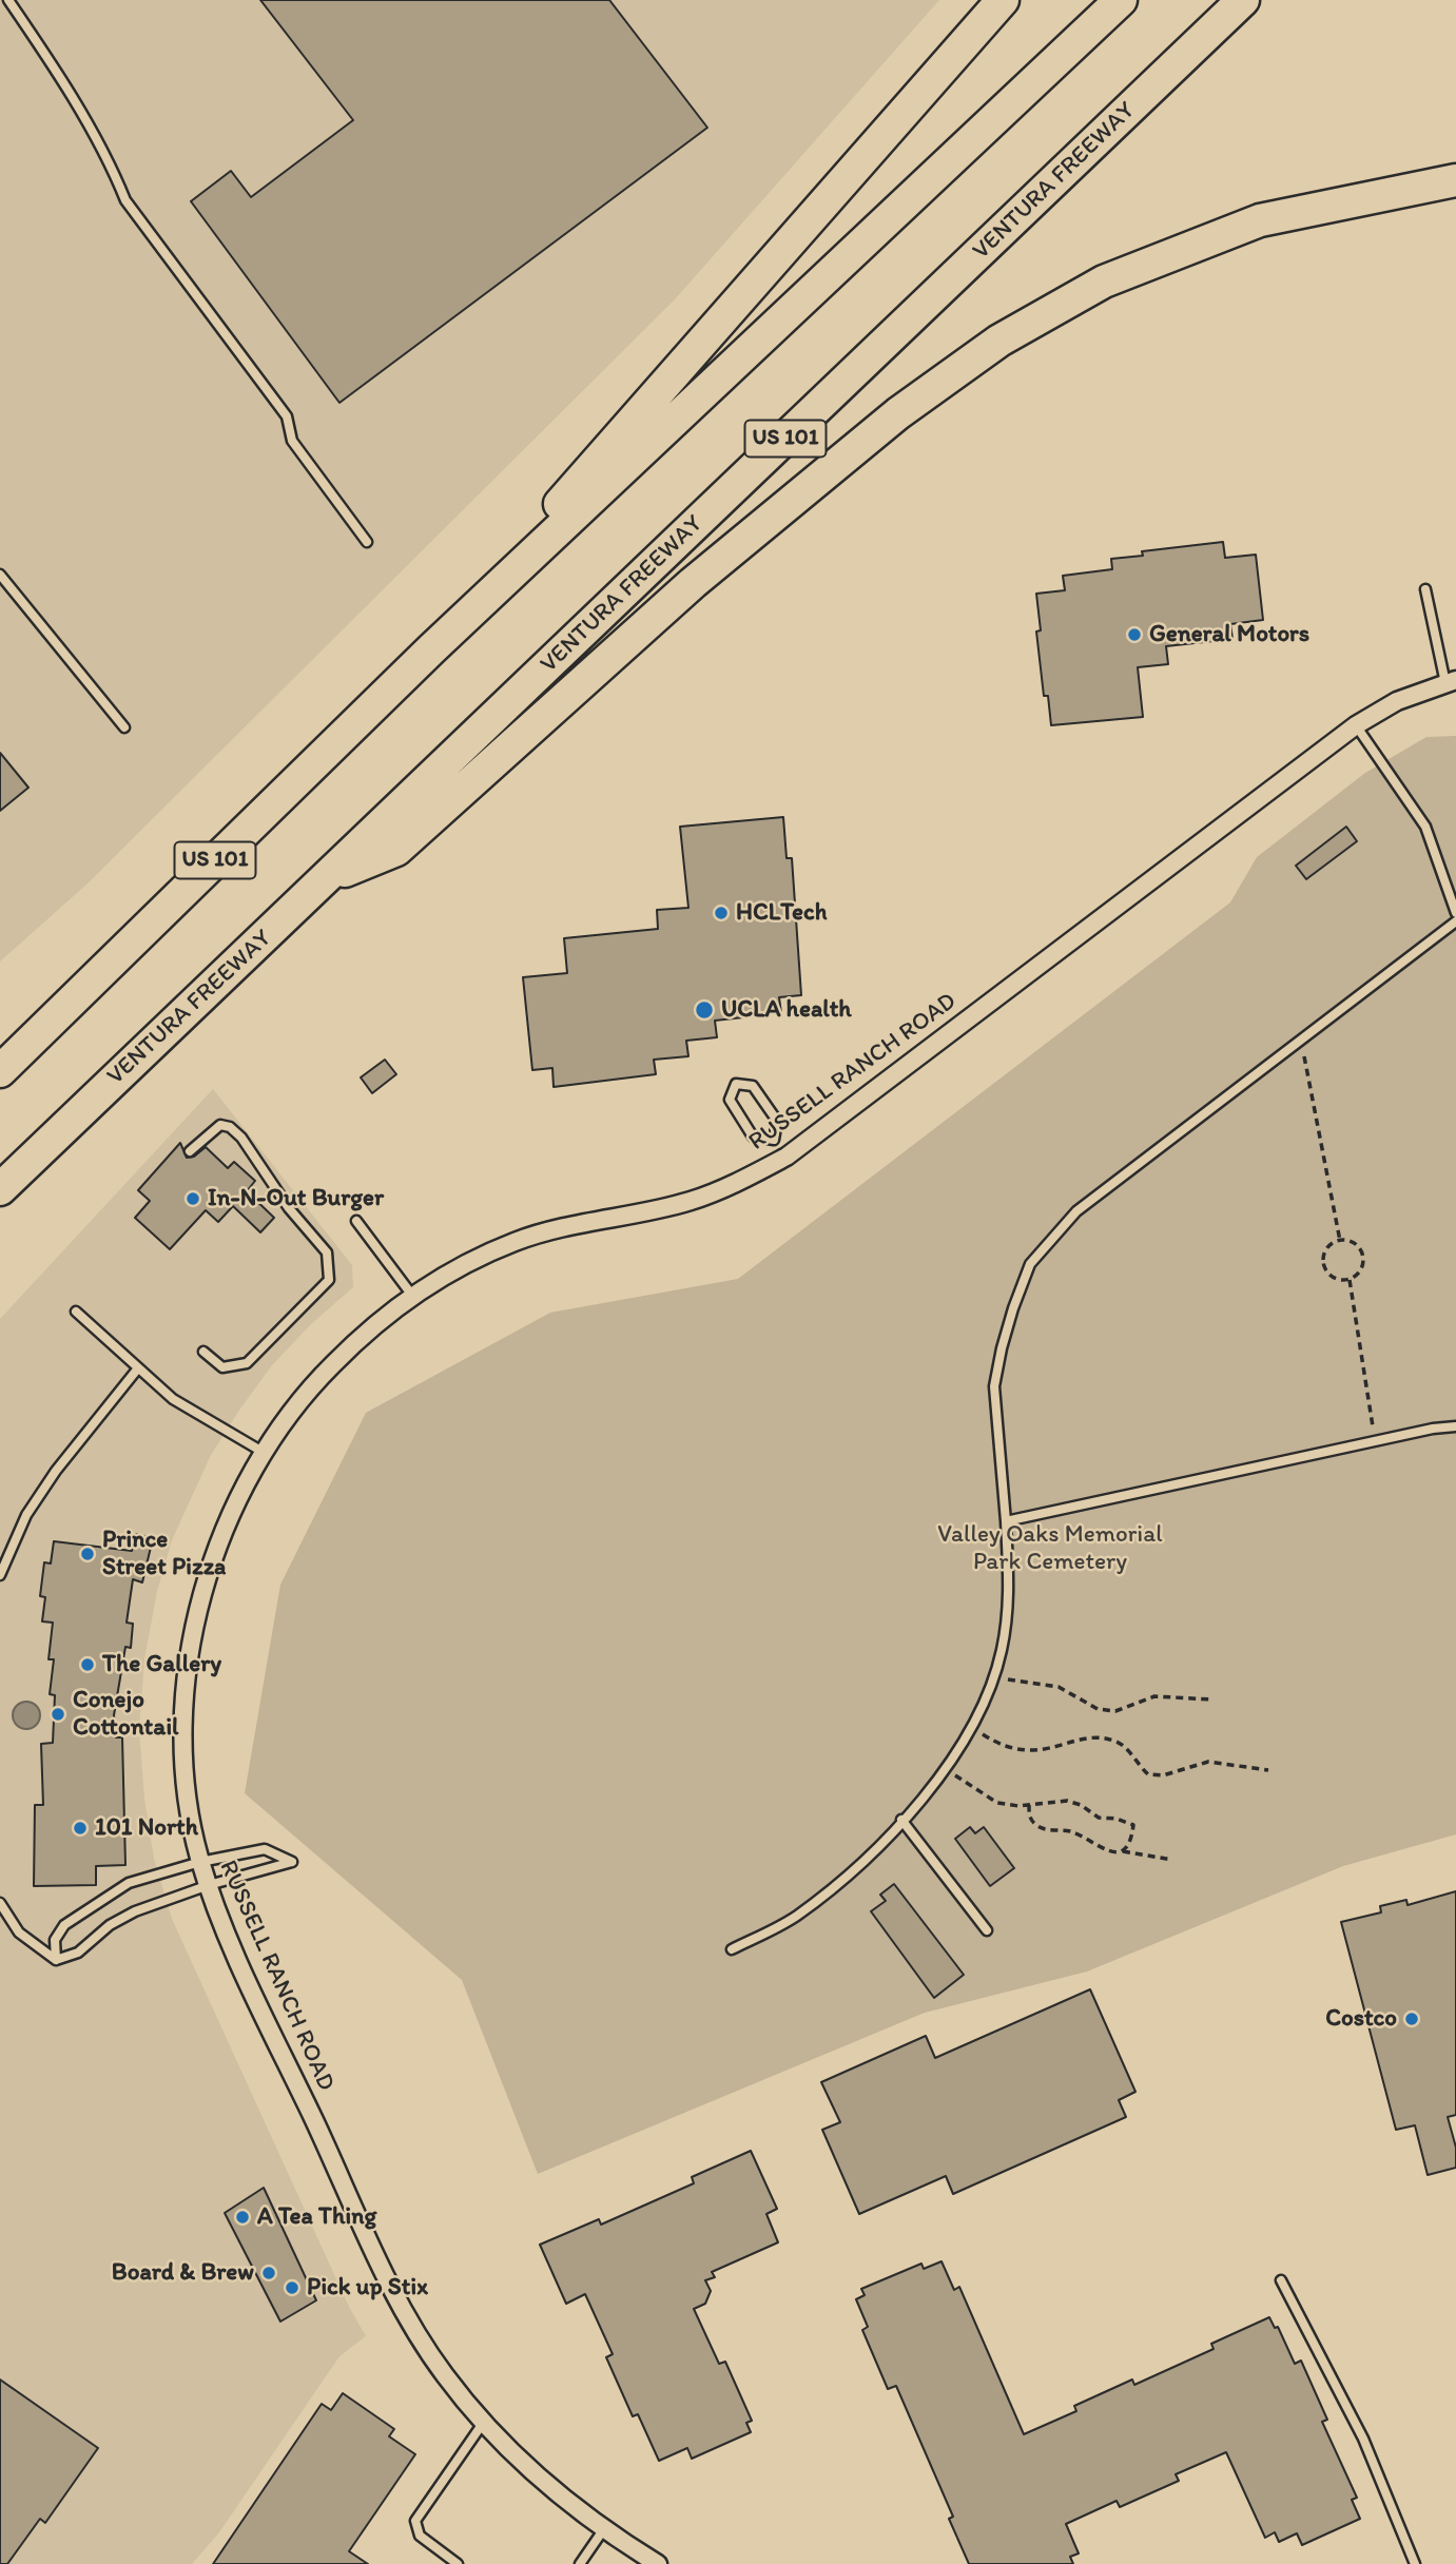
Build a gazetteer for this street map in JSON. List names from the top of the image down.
{
  "streets": {
    "highway": ["VENTURA FREEWAY", "US 101"],
    "street": ["RUSSELL RANCH ROAD"]
  },
  "parks": ["Valley Oaks Memorial Park Cemetery"],
  "places": [
    "General Motors",
    "HCLTech",
    "UCLA health",
    "In-N-Out Burger",
    "Prince Street Pizza",
    "The Gallery",
    "Conejo Cottontail",
    "101 North",
    "Costco",
    "A Tea Thing",
    "Board & Brew",
    "Pick up Stix"
  ]
}
